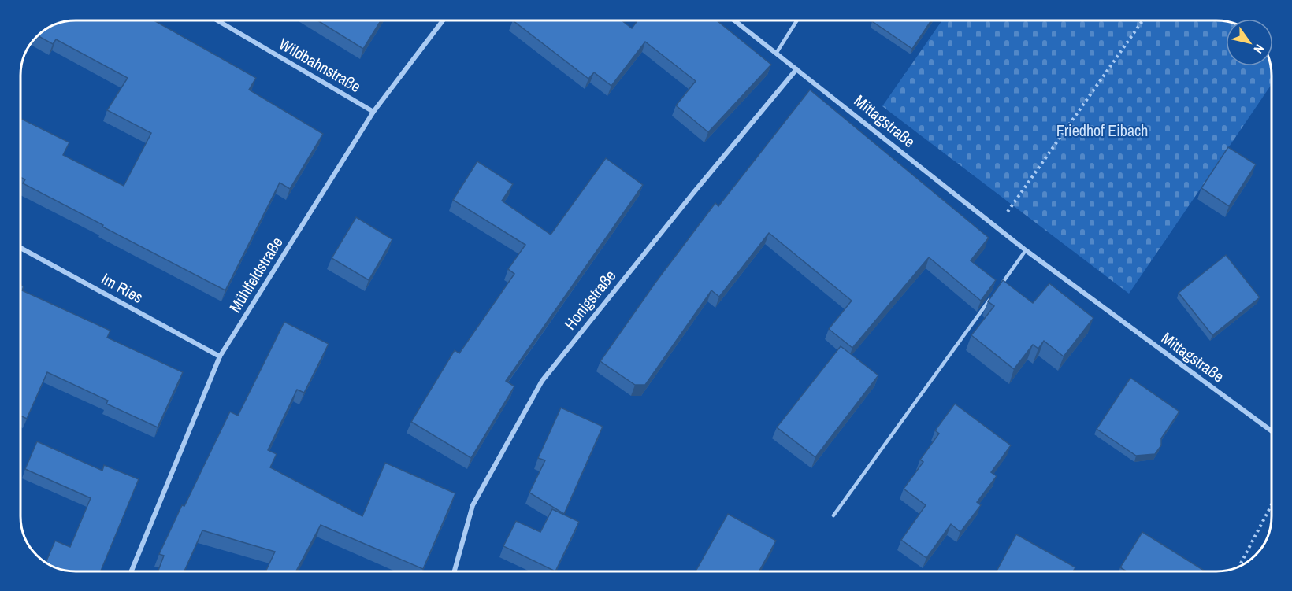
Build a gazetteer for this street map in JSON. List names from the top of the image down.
{
  "streets": {
    "street": [
      "Wildbahnstraße",
      "Mittagstraße",
      "Mühlfeldstraße",
      "Im Ries",
      "Honigstraße"
    ]
  },
  "crossings": [
    ["Wildbahnstraße", "Mühlfeldstraße"],
    ["Mittagstraße", "Honigstraße"],
    ["Mühlfeldstraße", "Im Ries"]
  ],
  "parks": ["Friedhof Eibach"],
  "north": "bottom right"
}
